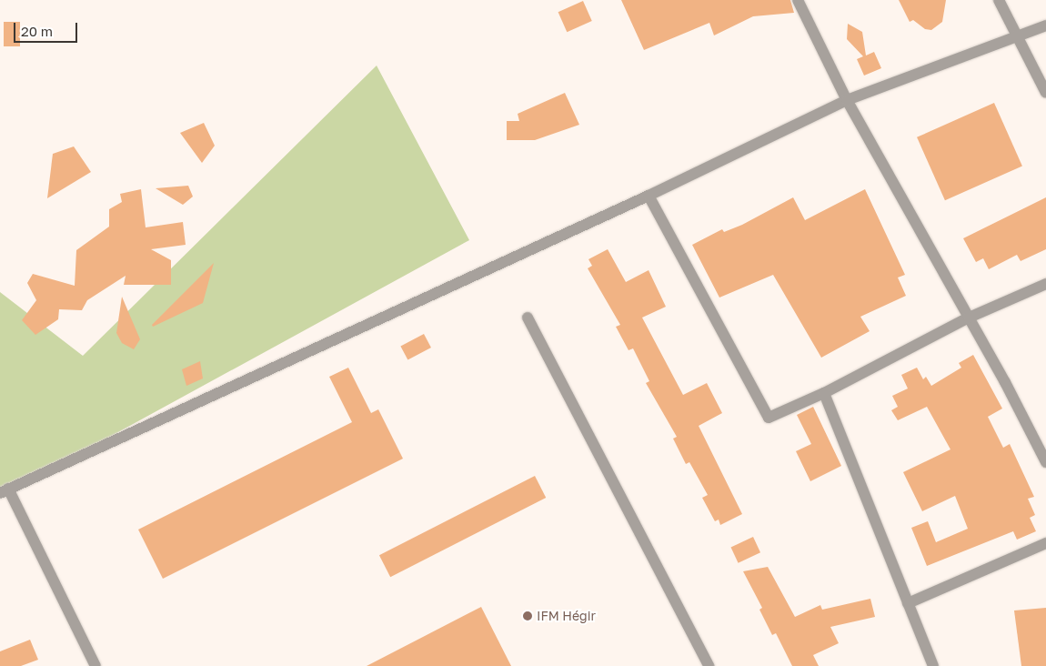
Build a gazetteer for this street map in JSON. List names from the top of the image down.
{
  "places": ["IFM Hégir"],
  "scale_bar": "20 m"
}
